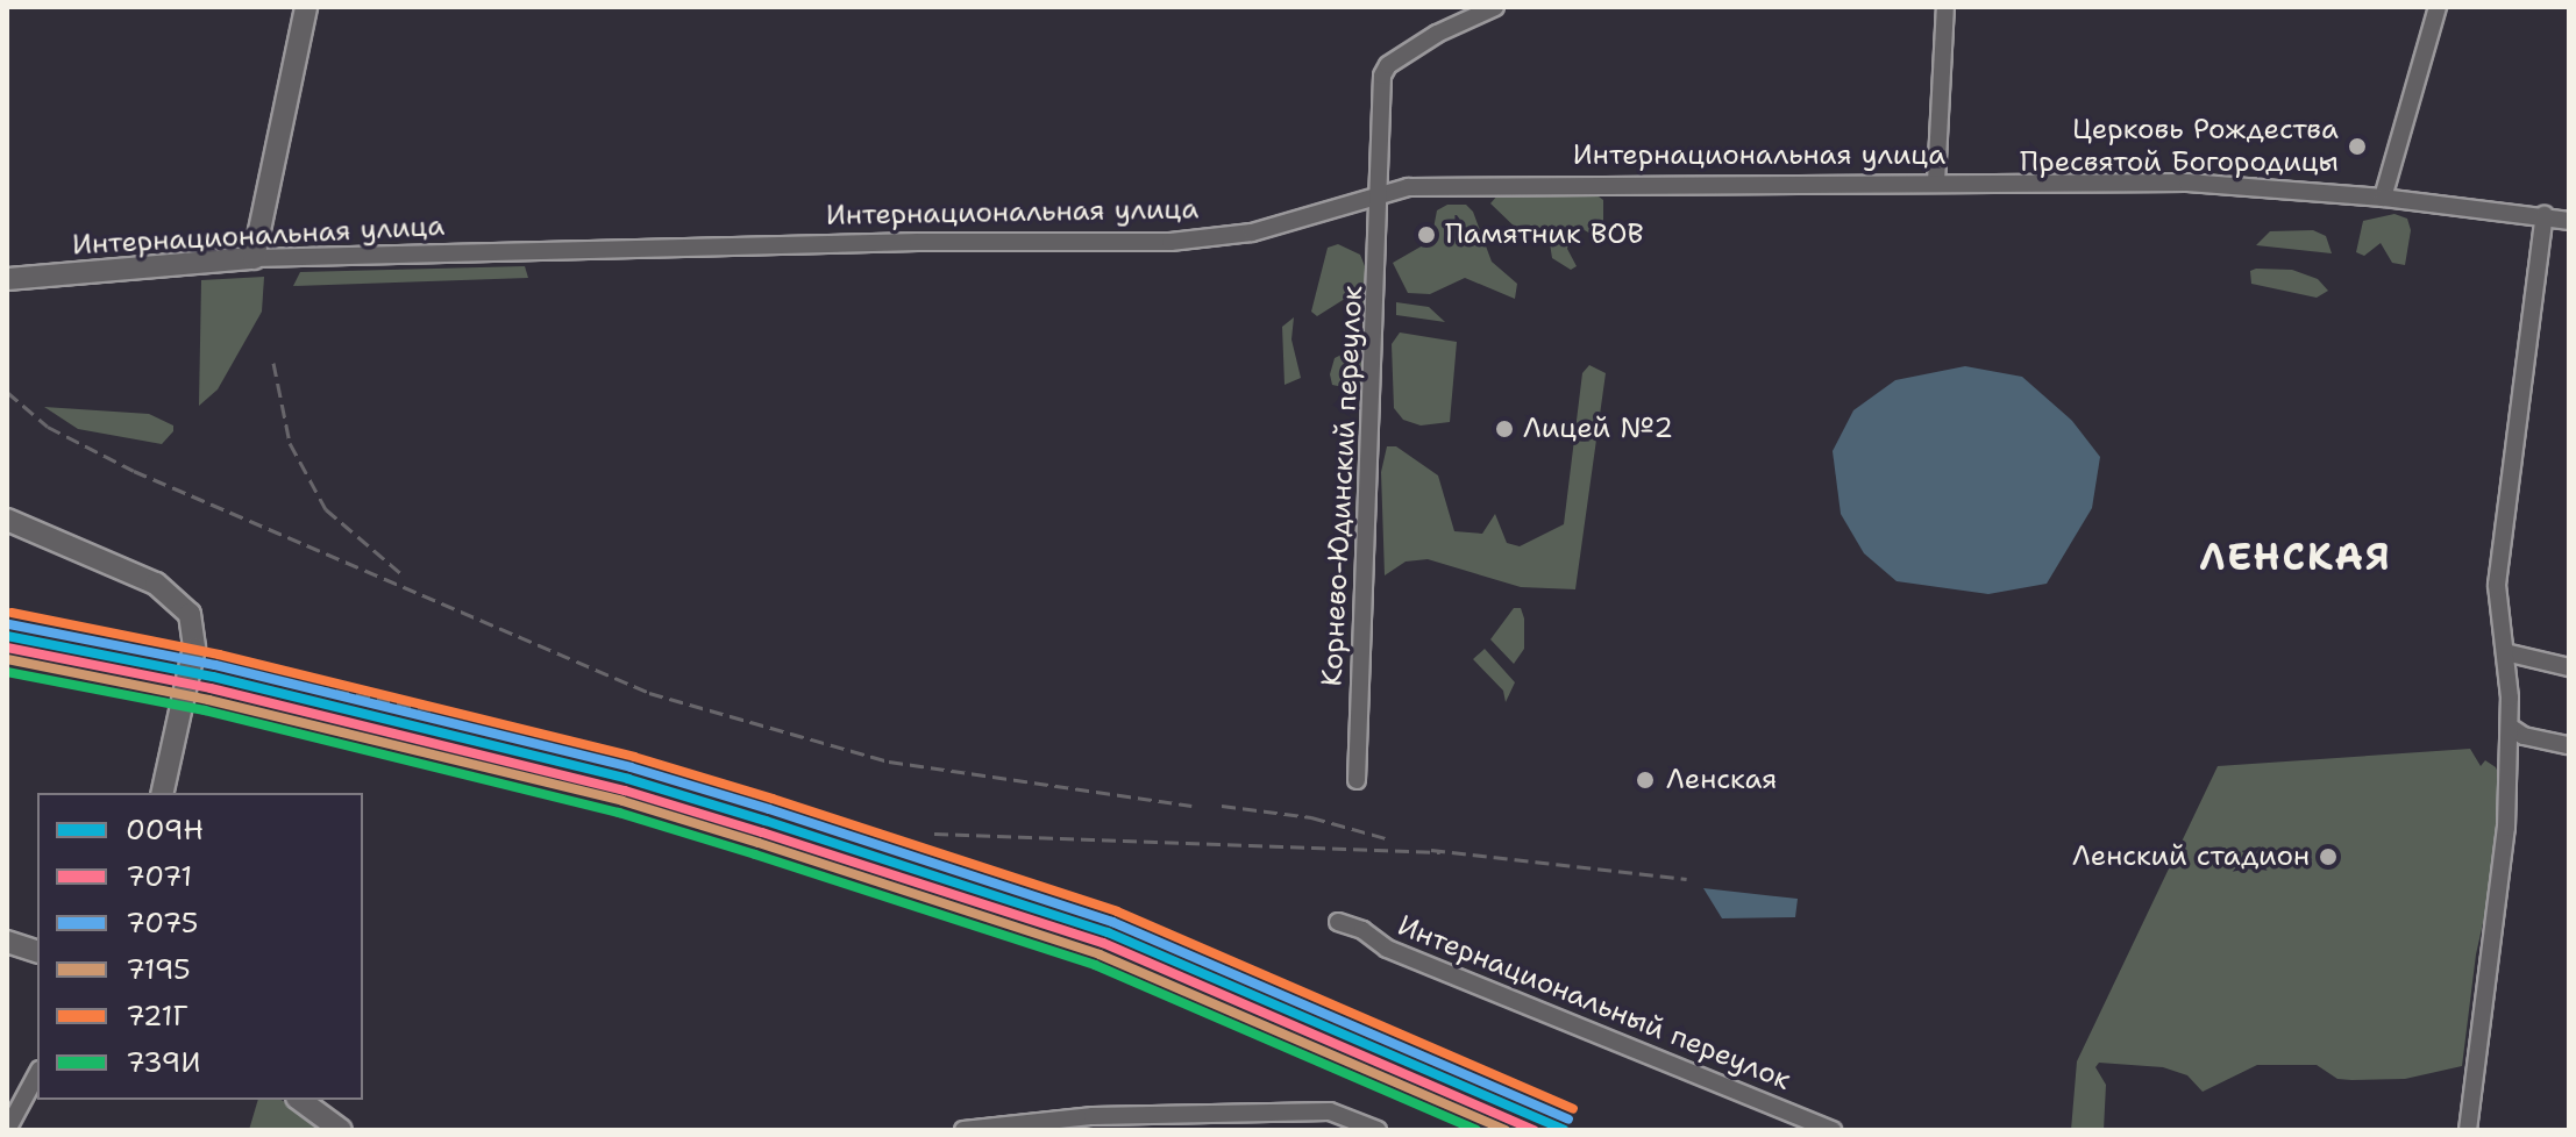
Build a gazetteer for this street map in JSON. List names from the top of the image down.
{
  "streets": {
    "main road": ["Интернациональная улица"],
    "street": ["Корнево-Юдинский переулок", "Интернациональный переулок"]
  },
  "crossings": [
    ["Интернациональная улица", "Корнево-Юдинский переулок"]
  ],
  "districts": ["ЛЕНСКАЯ"],
  "places": [
    "Церковь Рождества Пресвятой Богородицы",
    "Памятник ВОВ",
    "Лицей №2",
    "Ленская",
    "Ленский стадион"
  ],
  "lines": [
    "transit line 721Г",
    "transit line 7075",
    "transit line 009Н",
    "transit line 7071",
    "transit line 7195",
    "transit line 739И"
  ],
  "legend": [
    "009Н",
    "7071",
    "7075",
    "7195",
    "721Г",
    "739И"
  ]
}
